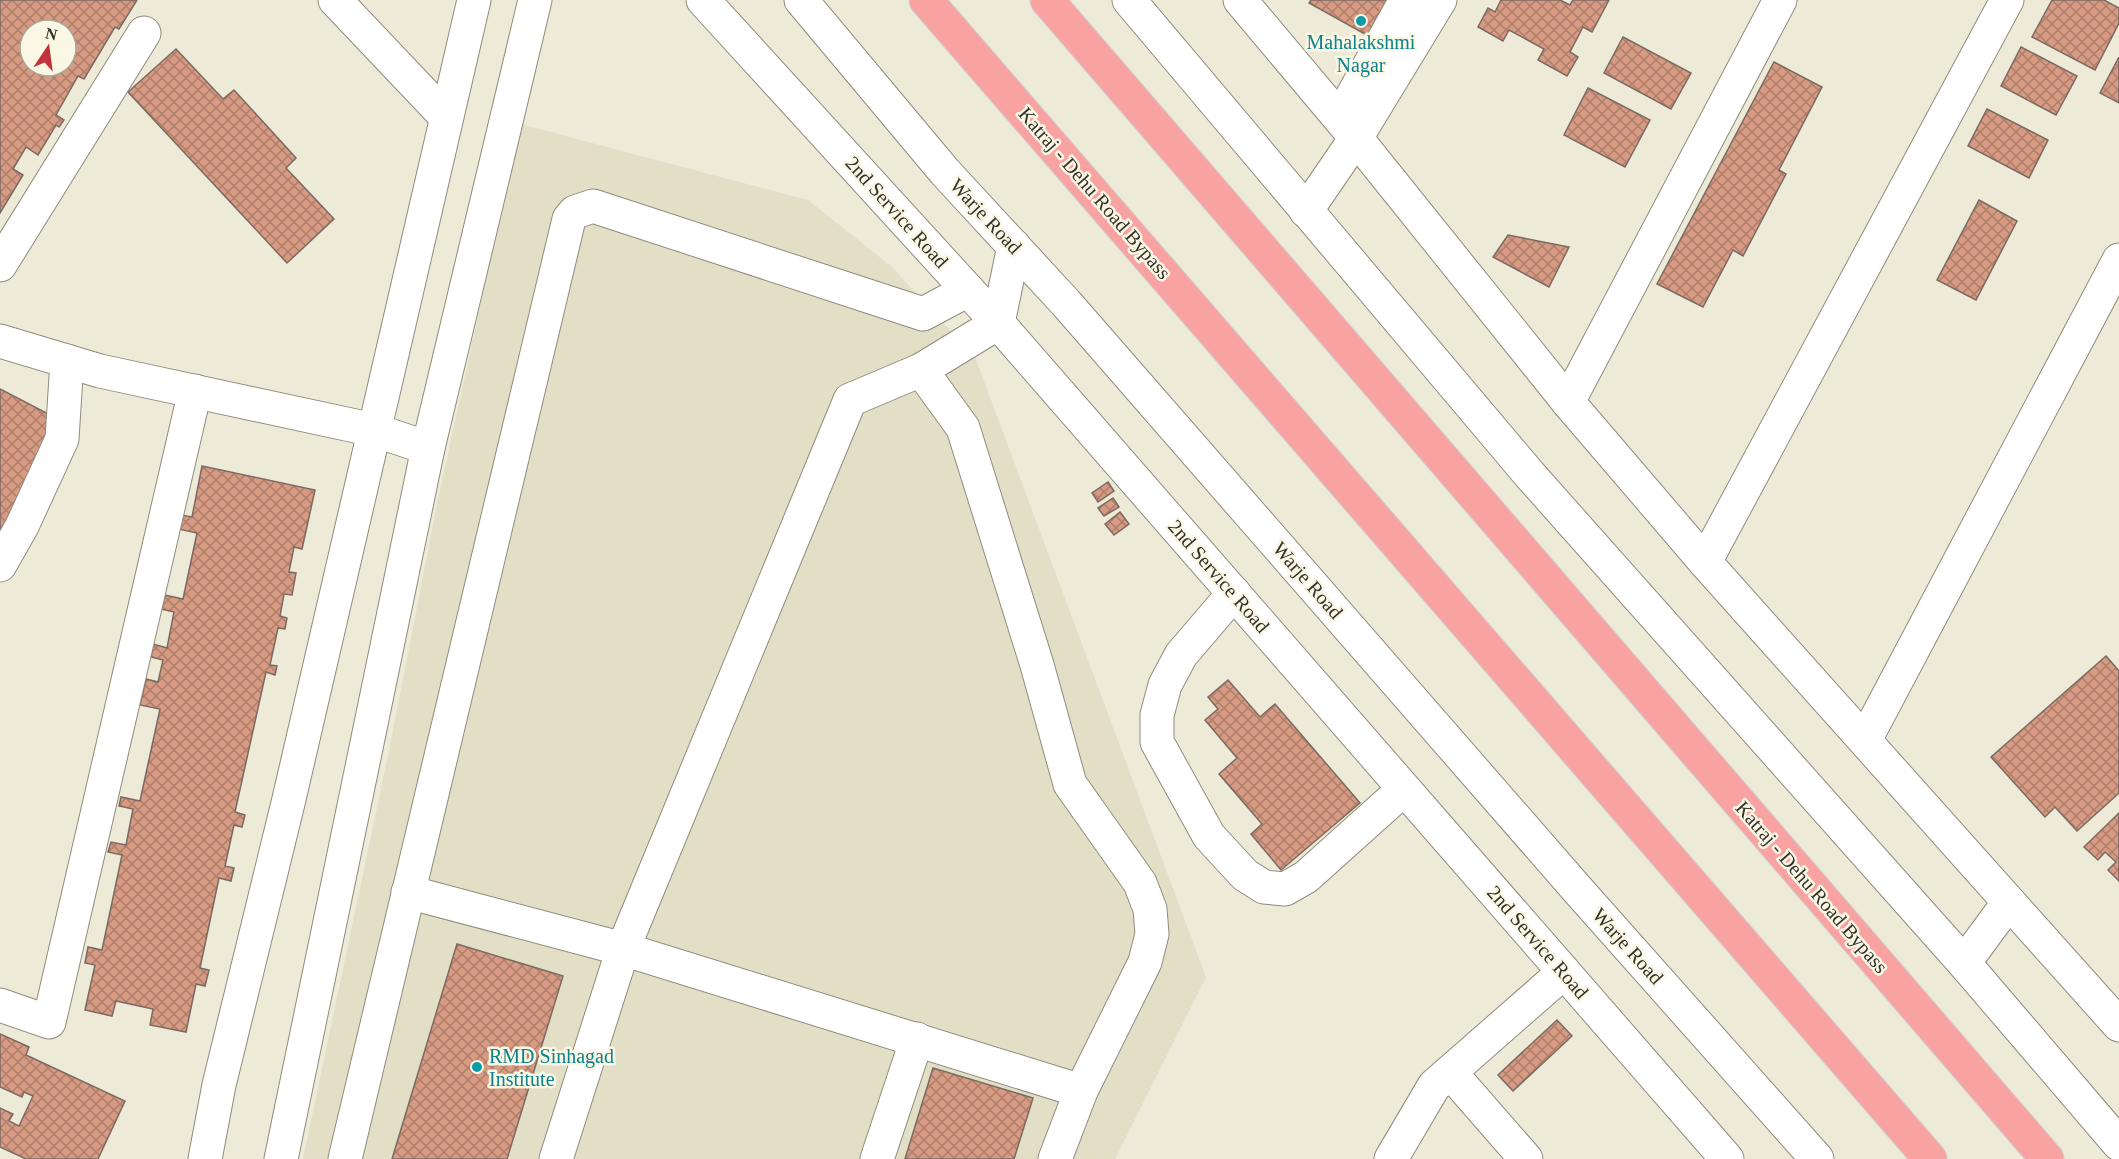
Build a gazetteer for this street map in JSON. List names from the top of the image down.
{
  "streets": {
    "highway": ["Katraj - Dehu Road Bypass"],
    "street": ["2nd Service Road", "Warje Road"]
  },
  "places": ["Mahalakshmi Nagar", "RMD Sinhagad Institute"],
  "north": "top"
}
